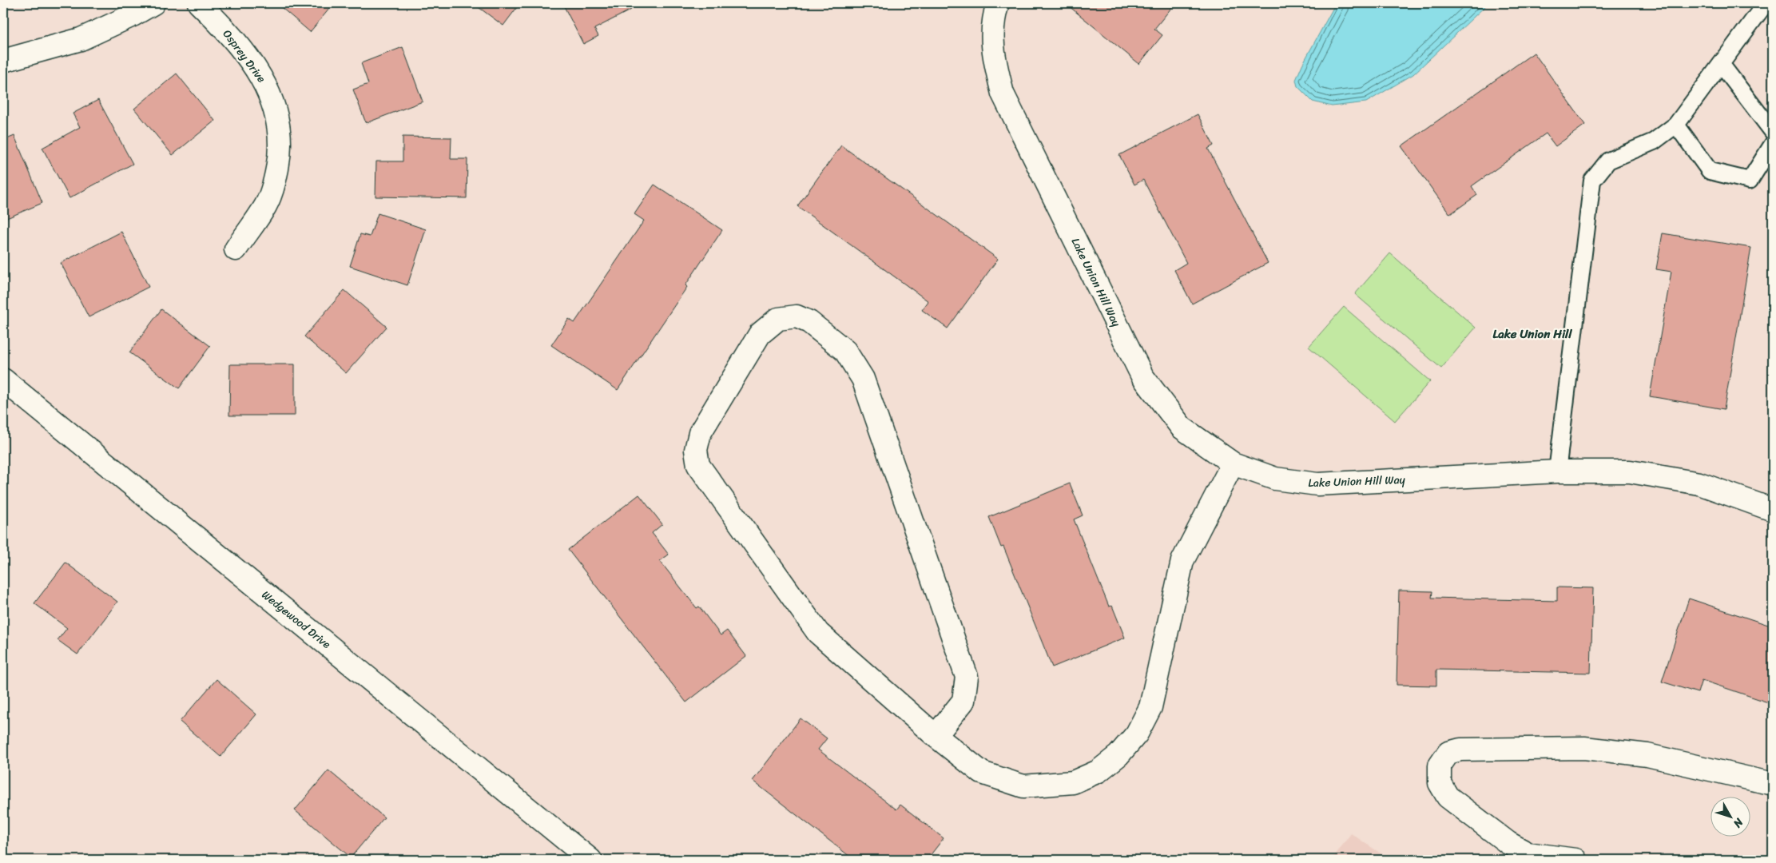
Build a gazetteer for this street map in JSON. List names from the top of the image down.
{
  "streets": {
    "street": ["Osprey Drive", "Lake Union Hill Way", "Wedgewood Drive"]
  },
  "districts": ["Lake Union Hill"],
  "north": "bottom right"
}
